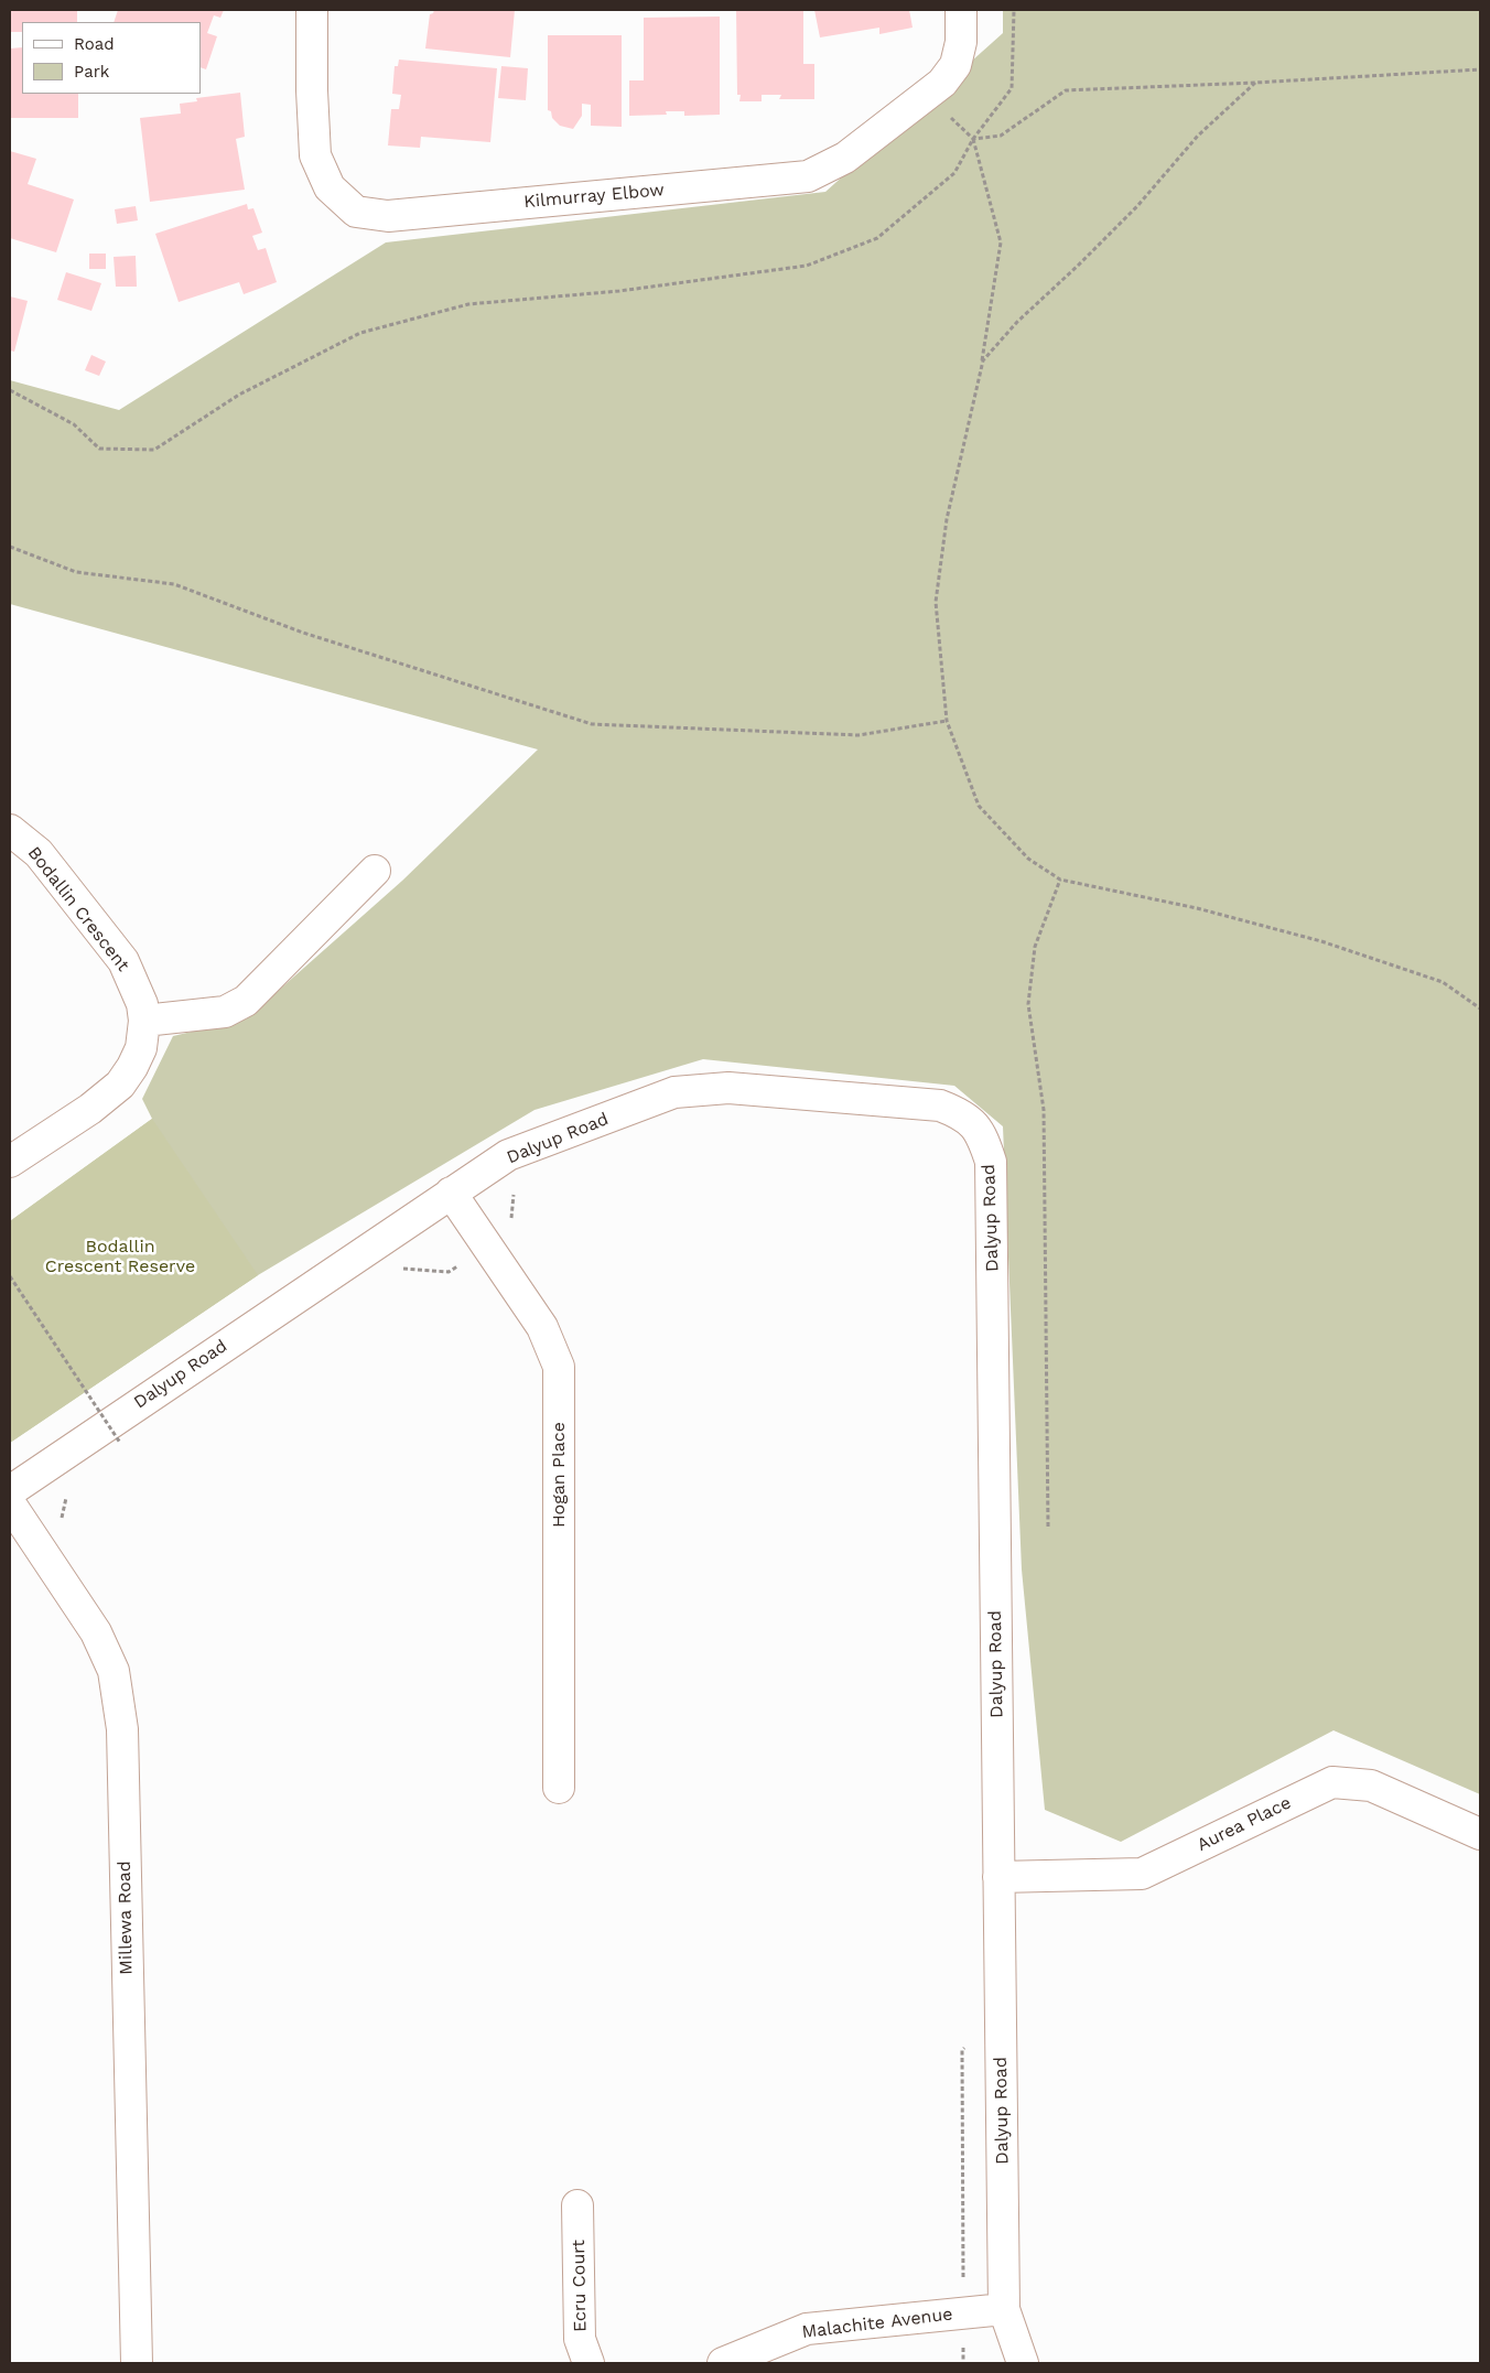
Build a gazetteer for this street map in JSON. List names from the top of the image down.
{
  "streets": {
    "street": [
      "Kilmurray Elbow",
      "Bodallin Crescent",
      "Dalyup Road",
      "Hogan Place",
      "Aurea Place",
      "Millewa Road",
      "Ecru Court",
      "Malachite Avenue"
    ]
  },
  "crossings": [
    ["Dalyup Road", "Hogan Place"],
    ["Dalyup Road", "Aurea Place"],
    ["Dalyup Road", "Malachite Avenue"]
  ],
  "parks": ["Bodallin Crescent Reserve"],
  "legend": ["Road", "Park"]
}
